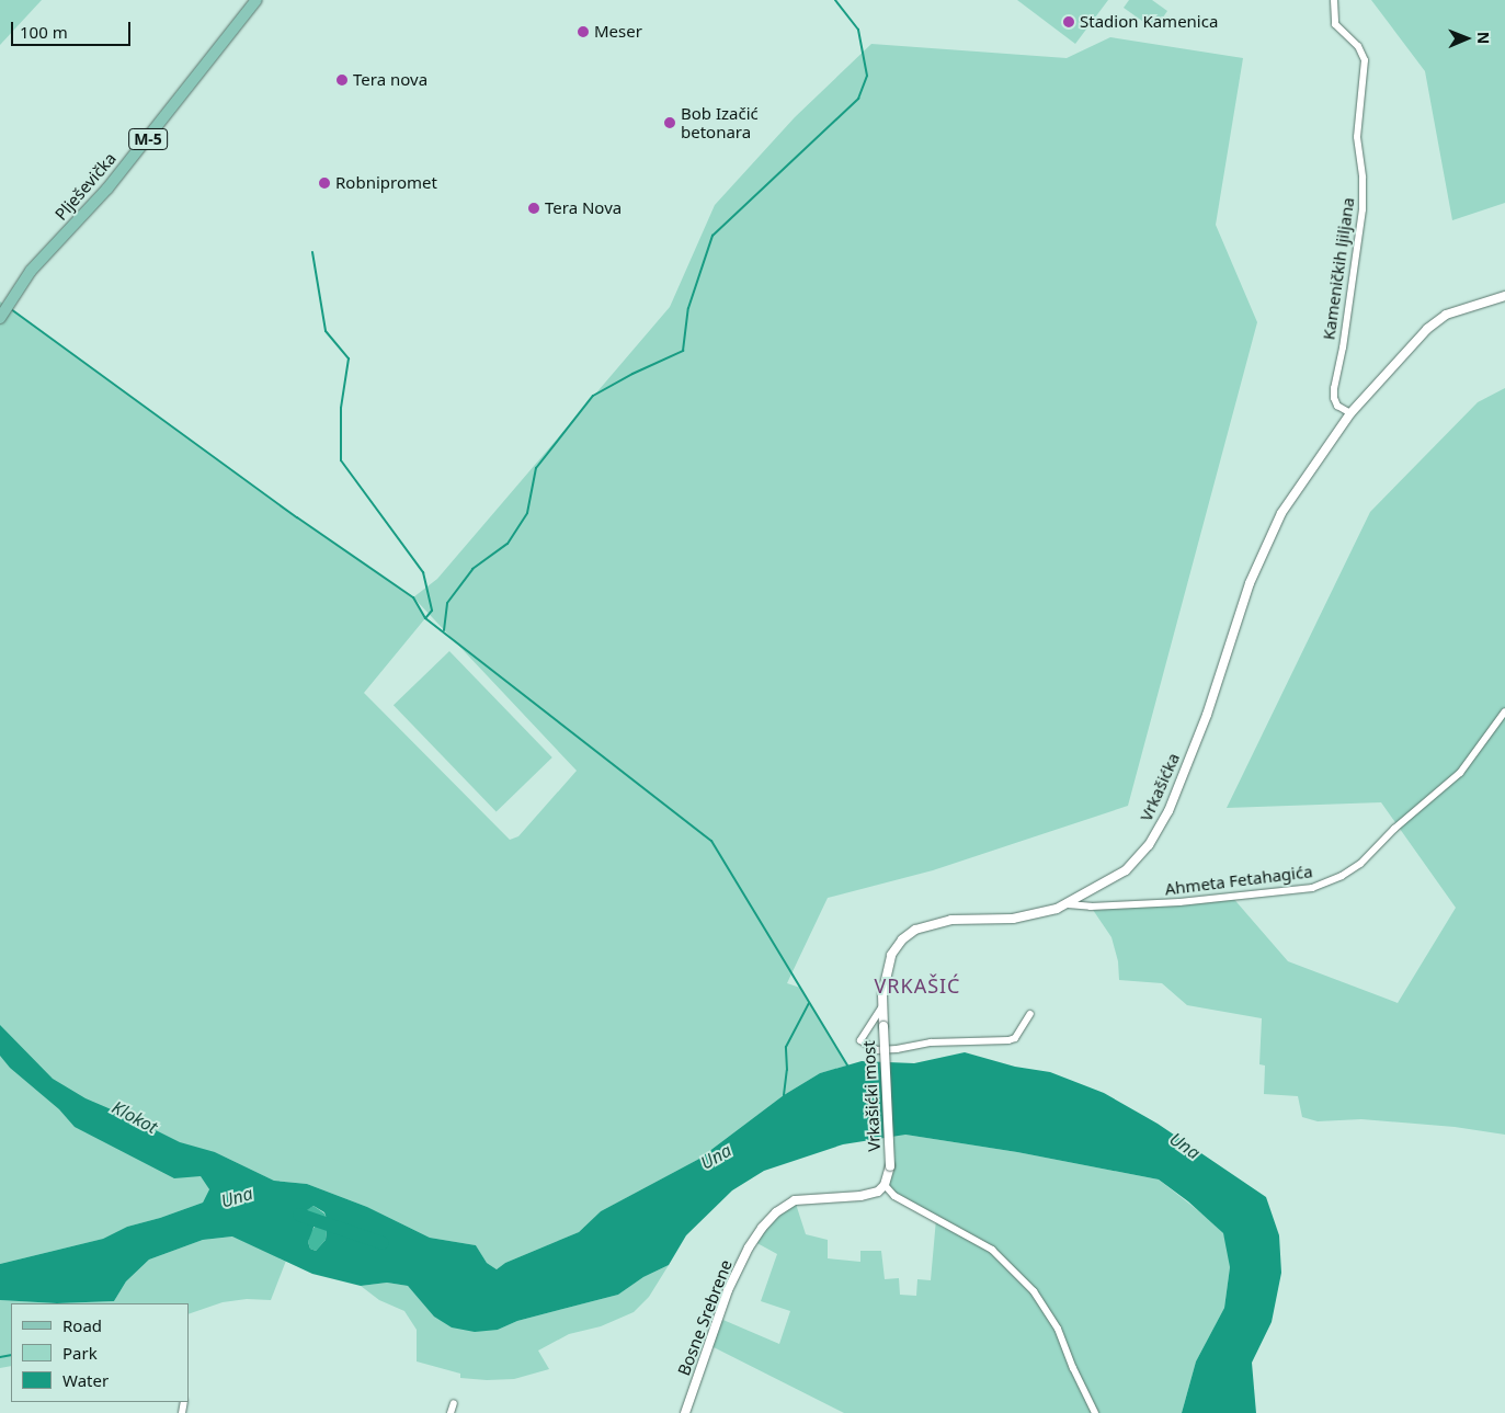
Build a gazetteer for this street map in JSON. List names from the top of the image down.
{
  "streets": {
    "main road": ["M-5", "Plješevička"],
    "street": [
      "Kameničkih ljiljana",
      "Vrkašićka",
      "Ahmeta Fetahagića",
      "Vrkašićki most",
      "Bosne Srebrene"
    ]
  },
  "crossings": [
    ["Kameničkih ljiljana", "Vrkašićka"],
    ["Vrkašićka", "Ahmeta Fetahagića"],
    ["Vrkašićka", "Vrkašićki most"],
    ["Vrkašićki most", "Bosne Srebrene"]
  ],
  "districts": ["VRKAŠIĆ"],
  "water": ["Klokot", "Una"],
  "places": [
    "Stadion Kamenica",
    "Meser",
    "Tera nova",
    "Bob Izačić betonara",
    "Robnipromet",
    "Tera Nova"
  ],
  "legend": ["Road", "Park", "Water"],
  "scale_bar": "100 m",
  "north": "right"
}
